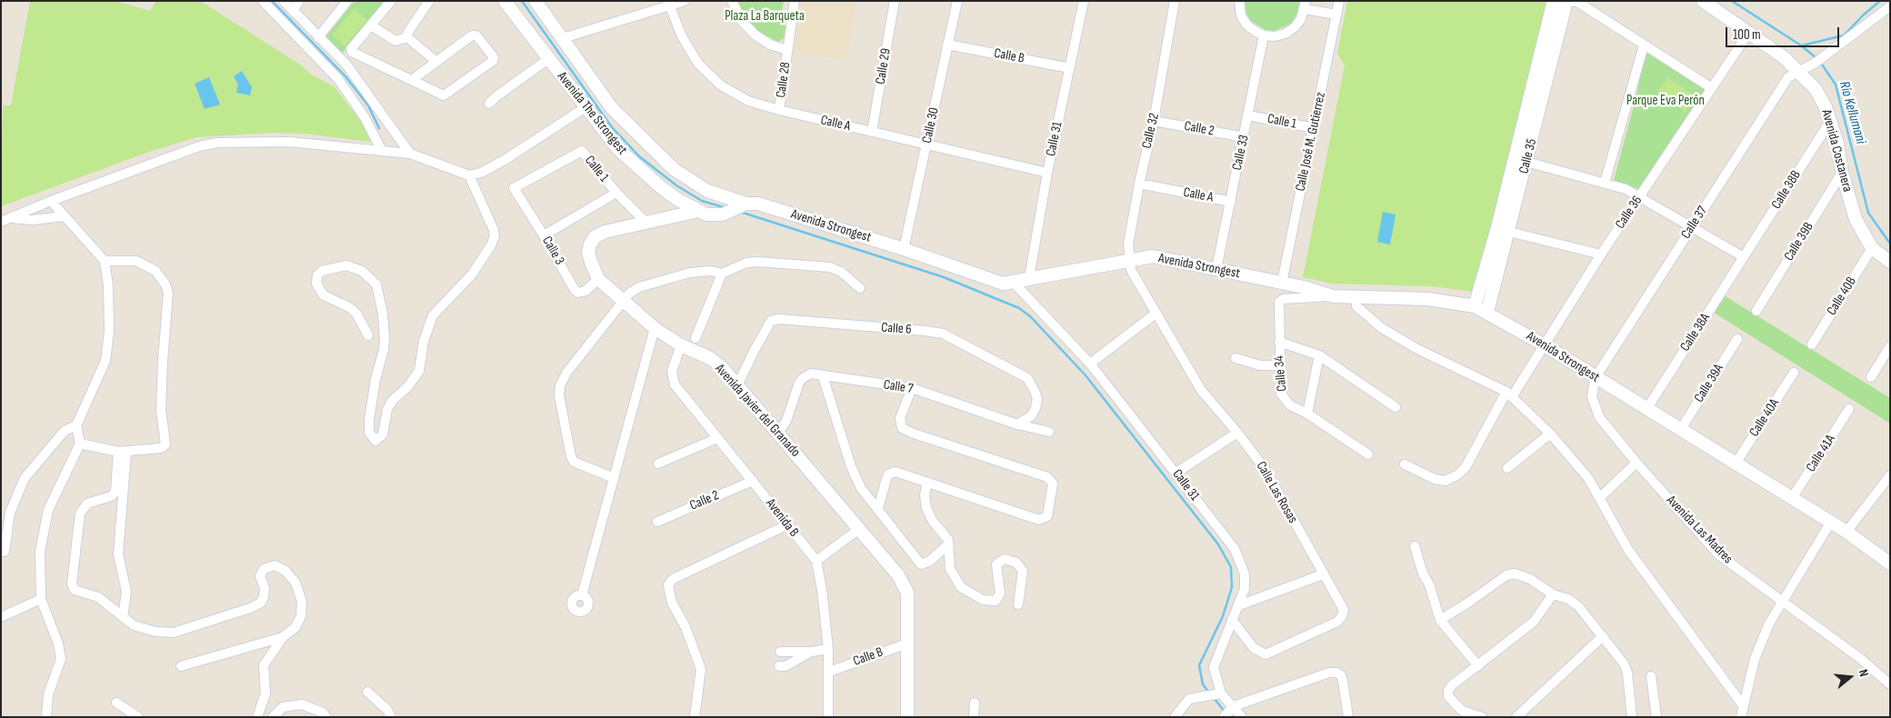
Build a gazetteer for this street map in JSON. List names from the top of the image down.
{
  "streets": {
    "street": [
      "Calle B",
      "Calle 29",
      "Calle 28",
      "Avenida The Strongest",
      "Calle 1",
      "Calle A",
      "Calle 30",
      "Calle 2",
      "Calle 32",
      "Calle 31",
      "Calle José M. Gutierrez",
      "Avenida Costanera",
      "Calle 33",
      "Calle 35",
      "Calle 38B",
      "Calle 36",
      "Calle 37",
      "Avenida Strongest",
      "Calle 39B",
      "Calle 3",
      "Calle 40B",
      "Calle 6",
      "Calle 38A",
      "Calle 34",
      "Calle 39A",
      "Calle 7",
      "Avenida Javier del Granado",
      "Calle 40A",
      "Calle 41A",
      "Calle Las Rosas",
      "Avenida B",
      "Avenida Las Madres"
    ]
  },
  "crossings": [
    ["Calle B", "Calle 30"],
    ["Calle B", "Calle 31"],
    ["Calle B", "Avenida Javier del Granado"],
    ["Calle B", "Avenida B"],
    ["Calle 29", "Calle A"],
    ["Calle 28", "Calle A"],
    ["Avenida The Strongest", "Avenida Strongest"],
    ["Calle 1", "Calle José M. Gutierrez"],
    ["Calle 1", "Calle 33"],
    ["Calle 1", "Calle 3"],
    ["Calle A", "Calle 30"],
    ["Calle A", "Calle 32"],
    ["Calle A", "Calle 31"],
    ["Calle A", "Calle 33"],
    ["Calle 30", "Avenida Strongest"],
    ["Calle 2", "Calle 32"],
    ["Calle 2", "Calle 33"],
    ["Calle 2", "Avenida B"],
    ["Calle 32", "Avenida Strongest"],
    ["Calle 32", "Calle Las Rosas"],
    ["Calle 31", "Avenida Strongest"],
    ["Calle 31", "Calle Las Rosas"],
    ["Calle José M. Gutierrez", "Avenida Strongest"],
    ["Avenida Costanera", "Calle 38B"],
    ["Avenida Costanera", "Calle 36"],
    ["Avenida Costanera", "Calle 37"],
    ["Avenida Costanera", "Calle 39B"],
    ["Avenida Costanera", "Calle 40B"],
    ["Calle 33", "Avenida Strongest"],
    ["Calle 35", "Avenida Strongest"],
    ["Calle 38B", "Calle 38A"],
    ["Calle 36", "Avenida Strongest"],
    ["Calle 37", "Avenida Strongest"],
    ["Calle 37", "Avenida Las Madres"],
    ["Avenida Strongest", "Calle 38A"],
    ["Avenida Strongest", "Calle 34"],
    ["Avenida Strongest", "Calle 39A"],
    ["Avenida Strongest", "Calle 40A"],
    ["Avenida Strongest", "Calle 41A"],
    ["Avenida Strongest", "Calle Las Rosas"],
    ["Avenida Strongest", "Avenida Las Madres"],
    ["Calle 3", "Avenida Javier del Granado"],
    ["Calle 6", "Calle 7"],
    ["Calle 6", "Avenida Javier del Granado"],
    ["Calle 7", "Avenida Javier del Granado"],
    ["Avenida Javier del Granado", "Avenida B"]
  ],
  "water": ["Río Kellumani"],
  "parks": ["Plaza La Barqueta", "Parque Eva Perón"],
  "scale_bar": "100 m",
  "north": "right"
}
